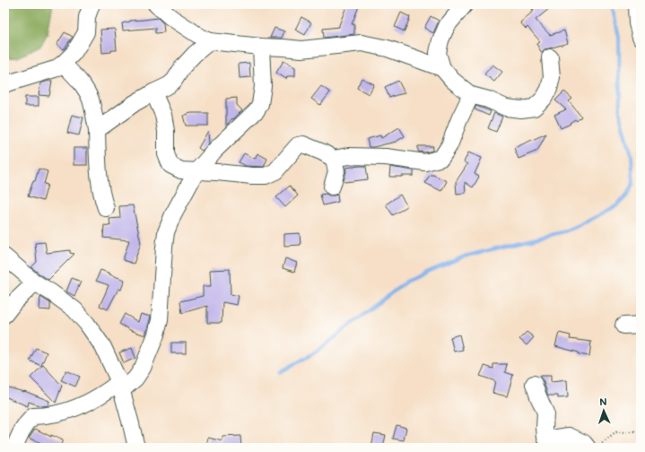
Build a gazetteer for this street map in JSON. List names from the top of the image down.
{
  "north": "top"
}
